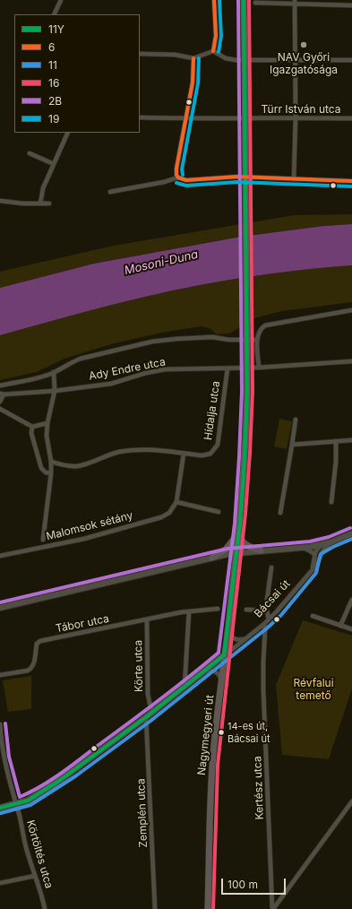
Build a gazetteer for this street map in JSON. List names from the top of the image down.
{
  "streets": {
    "main road": ["Bácsai út", "Nagymegyeri út"],
    "street": [
      "Türr István utca",
      "Ady Endre utca",
      "Hídalja utca",
      "Malomsok sétány",
      "Tábor utca",
      "Körte utca",
      "Kertész utca",
      "Zemplén utca",
      "Körtöltés utca"
    ]
  },
  "crossings": [
    ["Ady Endre utca", "Hídalja utca"],
    ["Bácsai út", "Körte utca"],
    ["Bácsai út", "Nagymegyeri út"],
    ["Bácsai út", "Kertész utca"],
    ["Bácsai út", "Zemplén utca"],
    ["Bácsai út", "Körtöltés utca"],
    ["Tábor utca", "Körte utca"]
  ],
  "water": ["Mosoni-Duna"],
  "parks": ["Révfalui temető"],
  "places": ["NAV Győri Igazgatósága", "14-es út, Bácsai út"],
  "lines": [
    "transit line 11Y",
    "transit line 6",
    "transit line 16",
    "transit line 2B",
    "transit line 19",
    "transit line 11"
  ],
  "legend": [
    "11Y",
    "6",
    "11",
    "16",
    "2B",
    "19"
  ],
  "scale_bar": "100 m"
}
